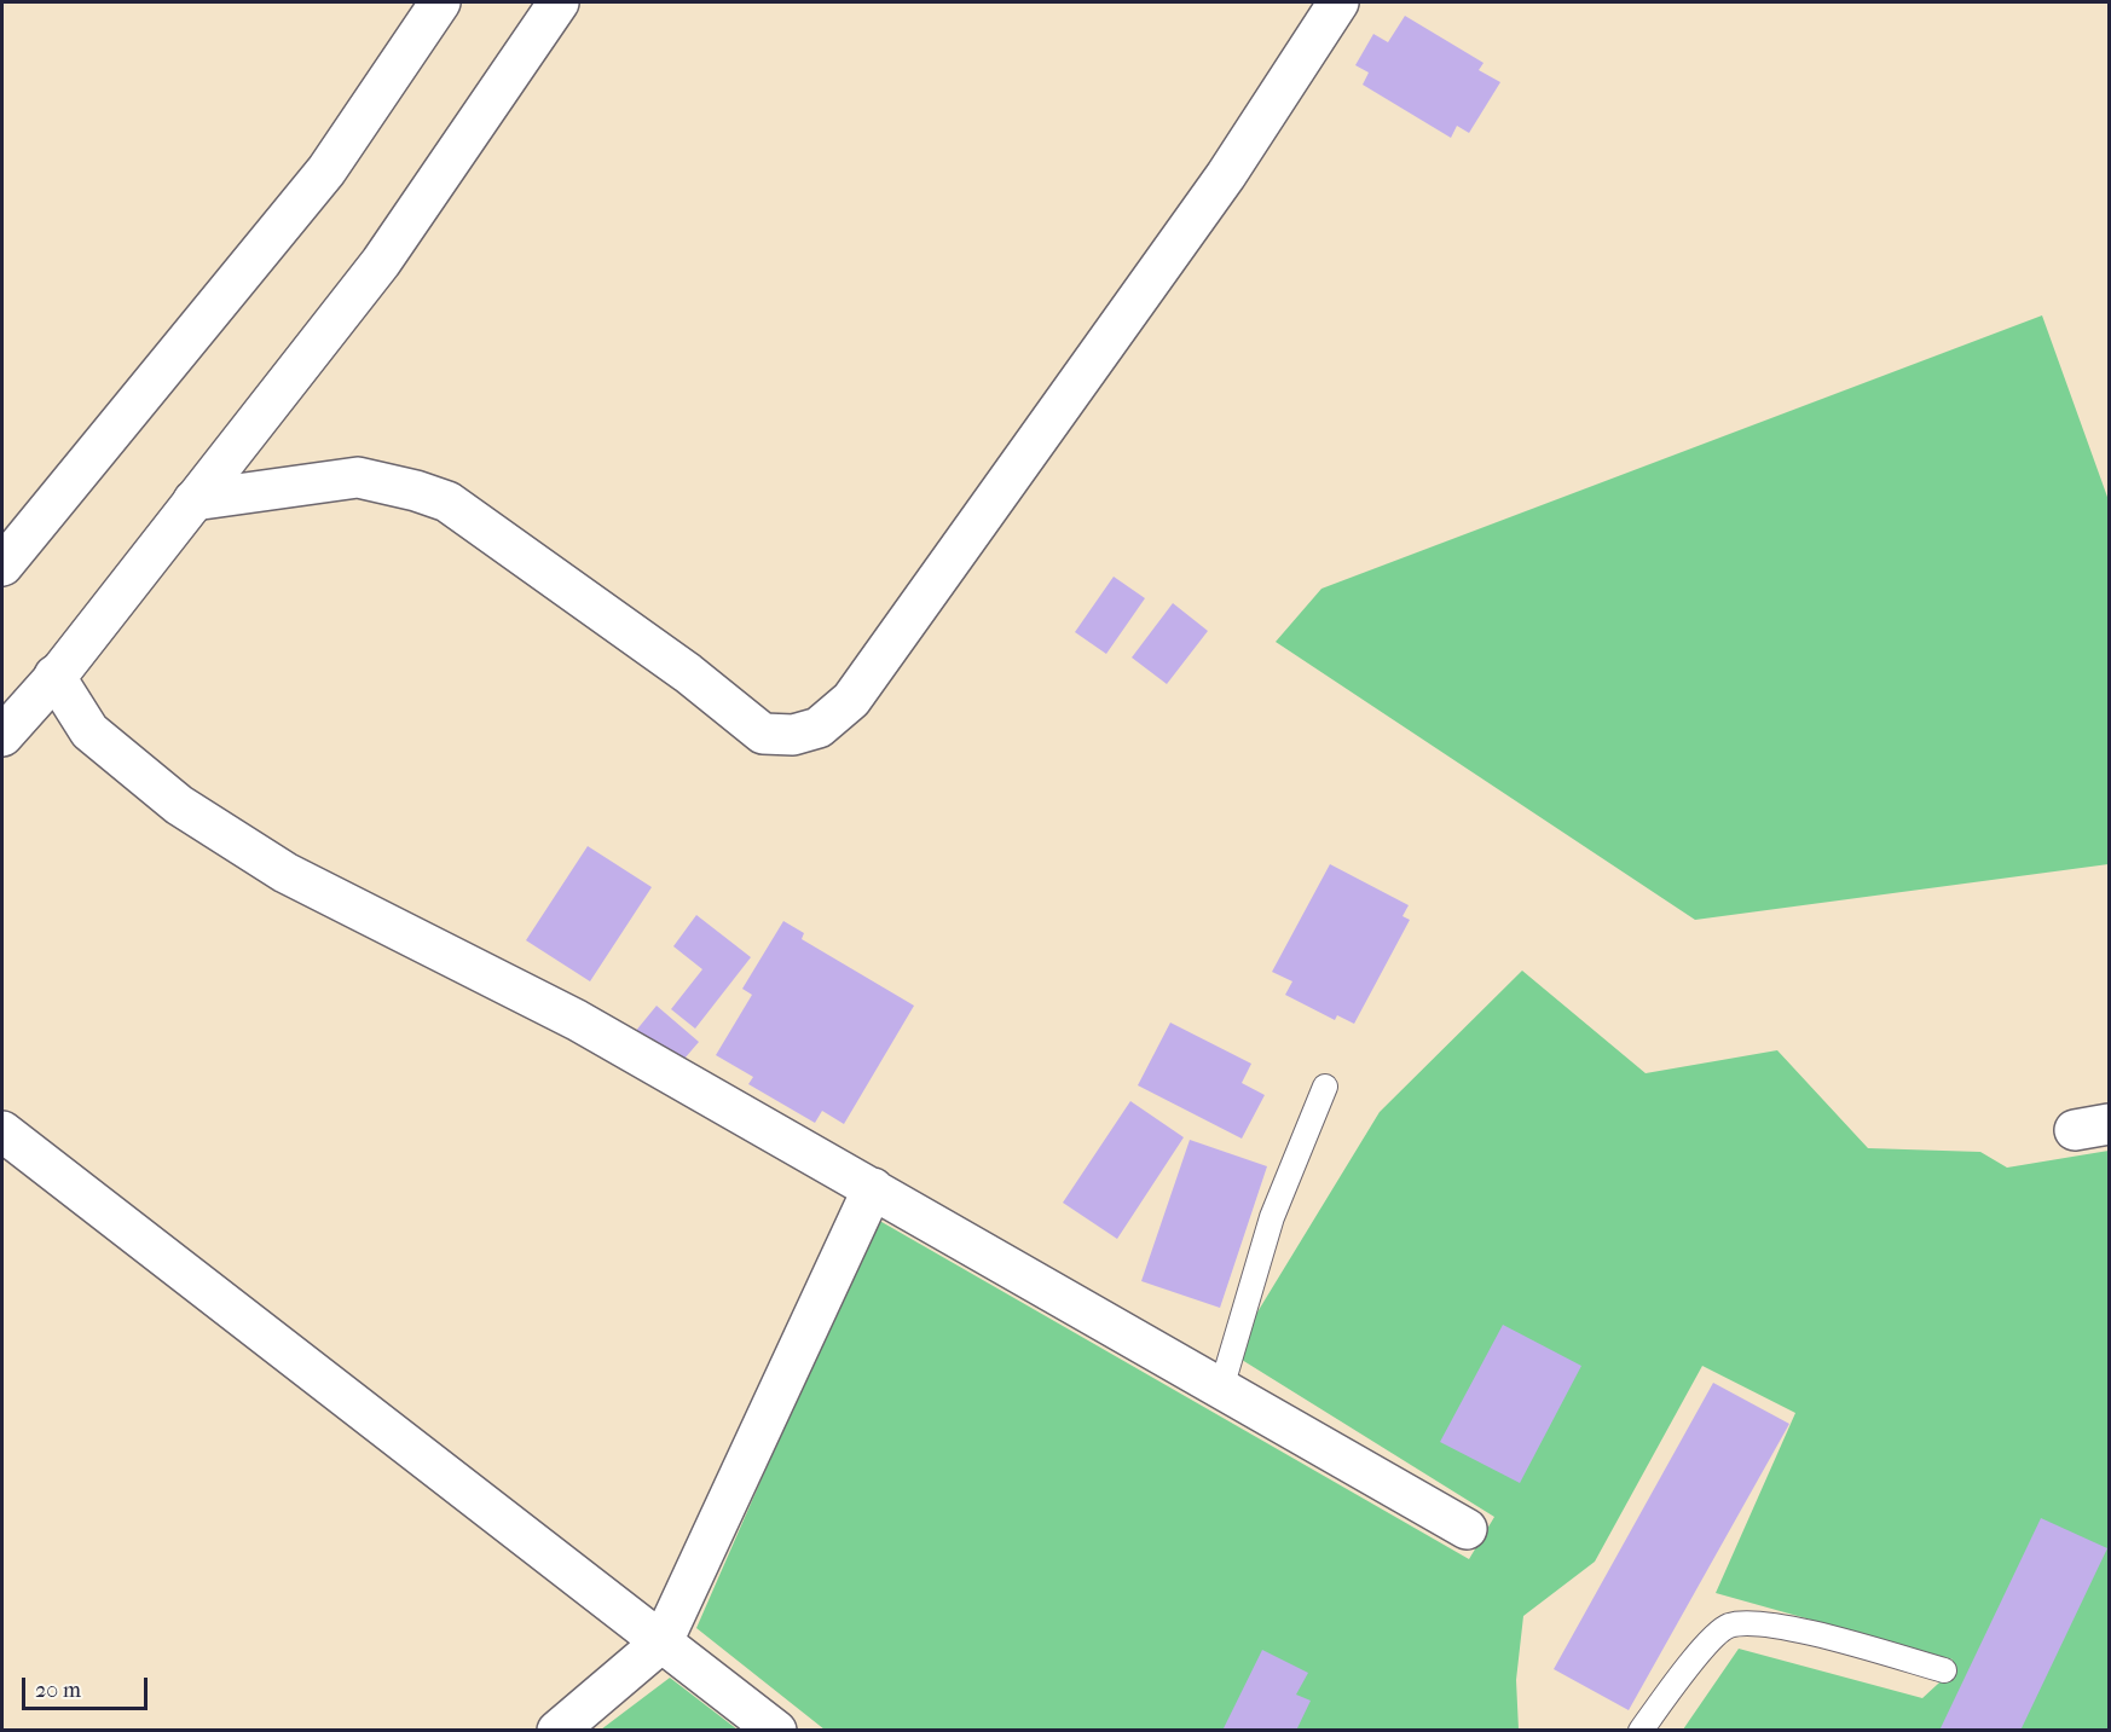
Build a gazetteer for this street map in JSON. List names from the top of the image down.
{
  "scale_bar": "20 m"
}
